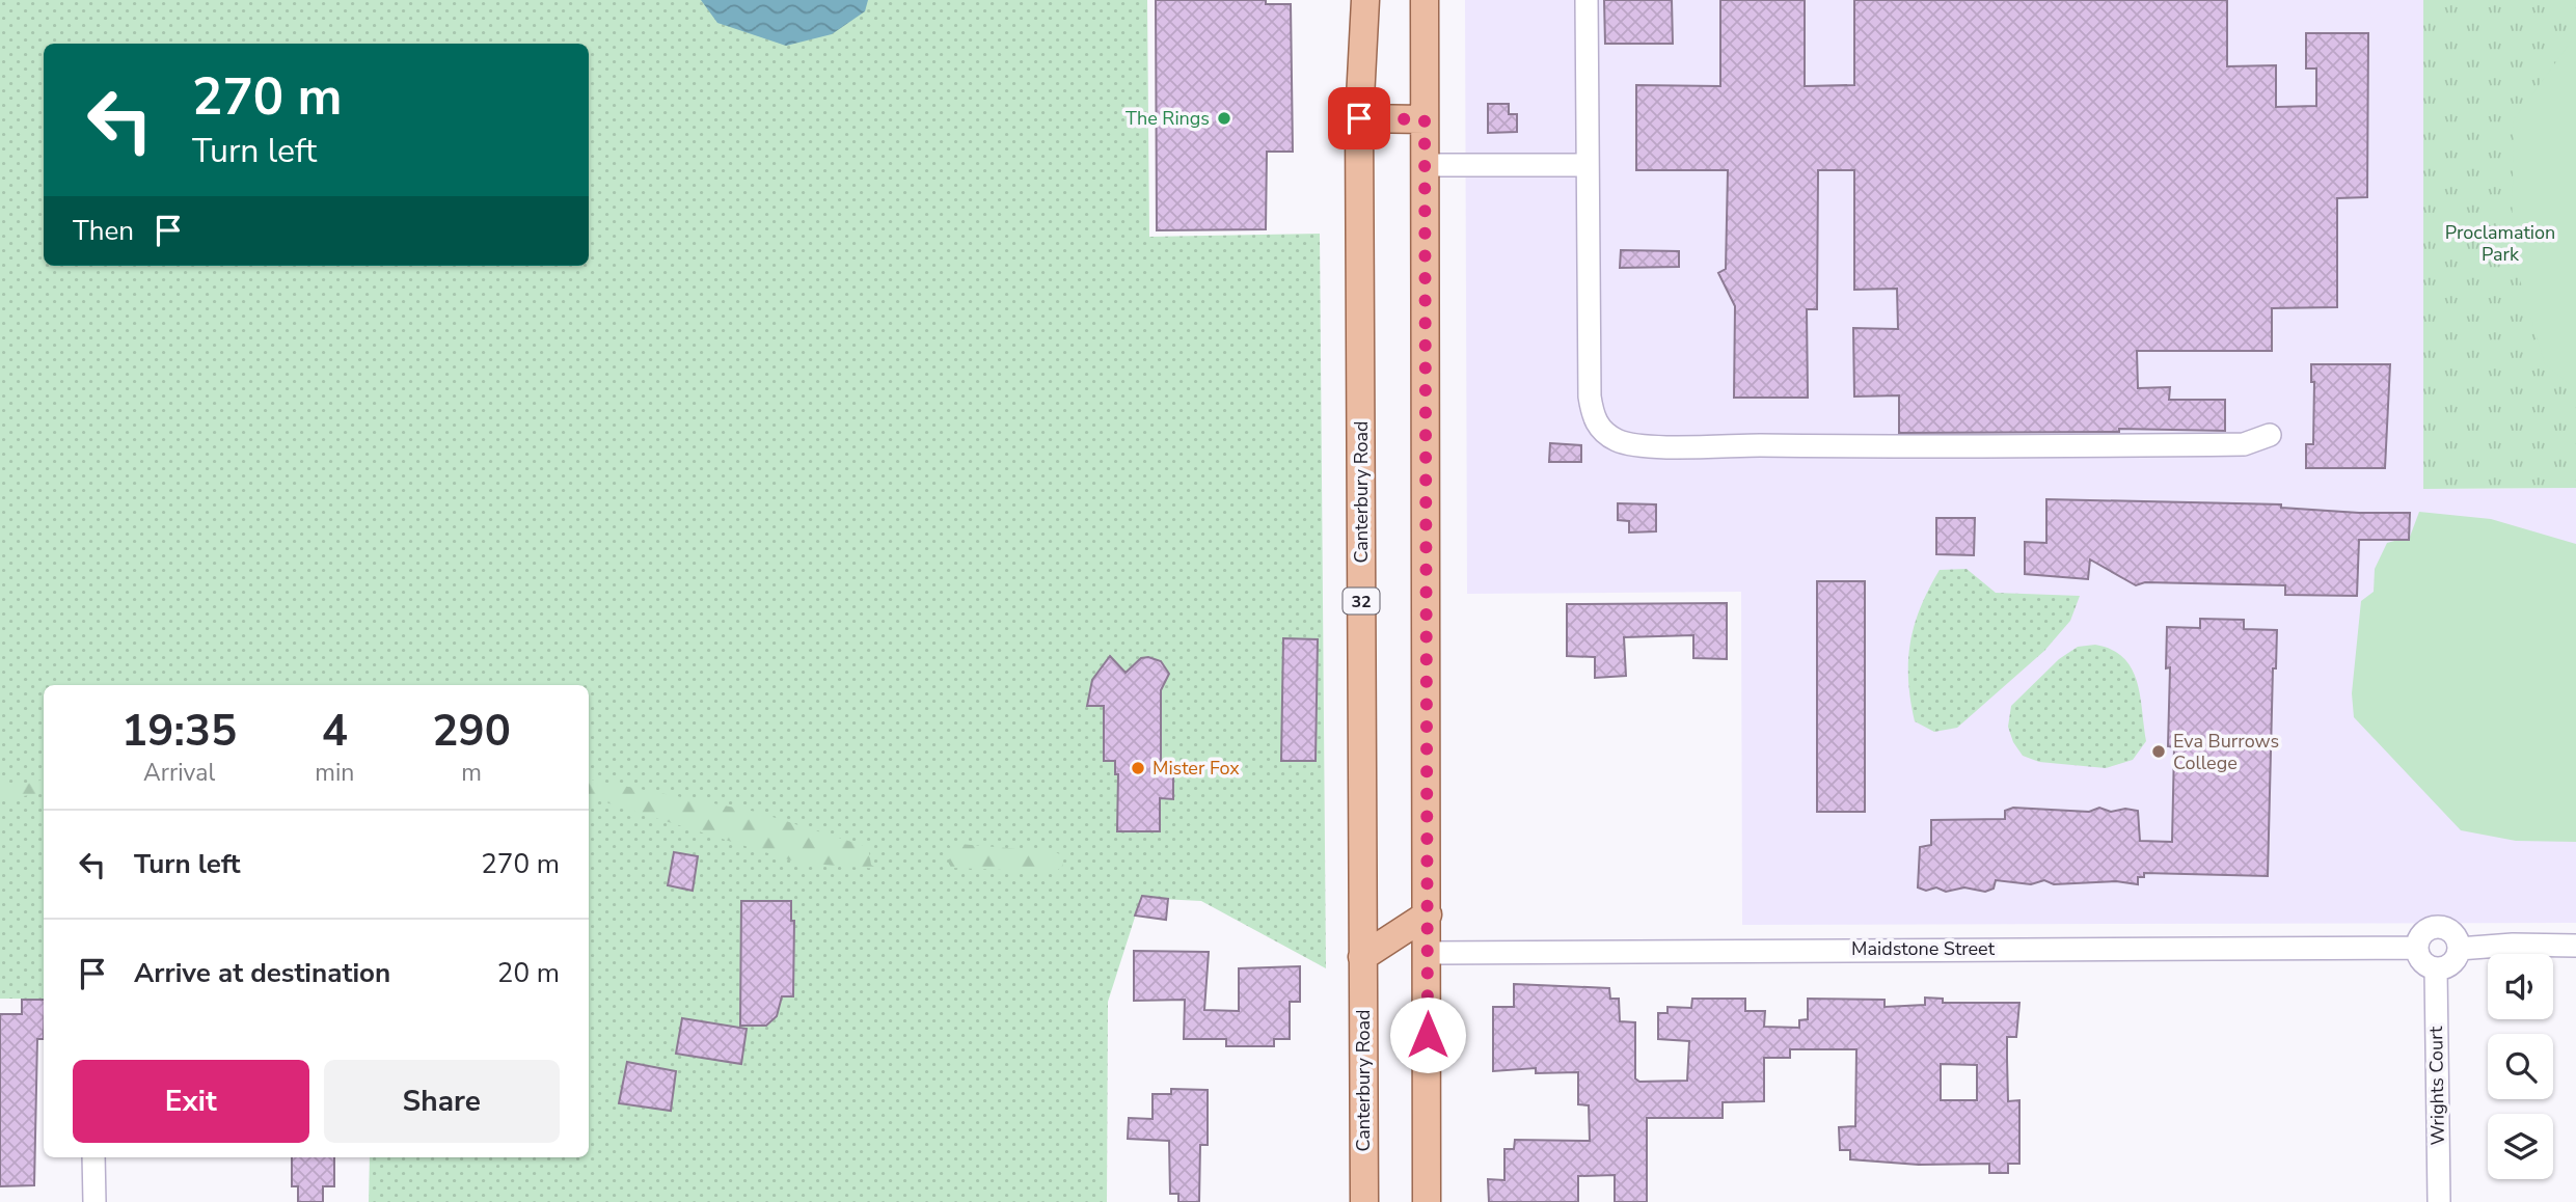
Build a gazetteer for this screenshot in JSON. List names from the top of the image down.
{
  "streets": {
    "main road": ["Canterbury Road", "32"],
    "street": ["Maidstone Street", "Wrights Court"]
  },
  "crossings": [
    ["Maidstone Street", "Wrights Court"]
  ],
  "parks": ["Proclamation Park"],
  "places": ["The Rings", "Eva Burrows College", "Mister Fox"],
  "page": {
    "turn": ["270 m", "Turn left"],
    "then": "Then",
    "eta": [
      "19:35",
      "Arrival",
      "4",
      "min",
      "290",
      "m"
    ],
    "list": [
      {
        "name": "Turn left",
        "value": "270 m"
      },
      {
        "name": "Arrive at destination",
        "value": "20 m"
      }
    ],
    "buttons": ["Exit", "Share"]
  }
}
